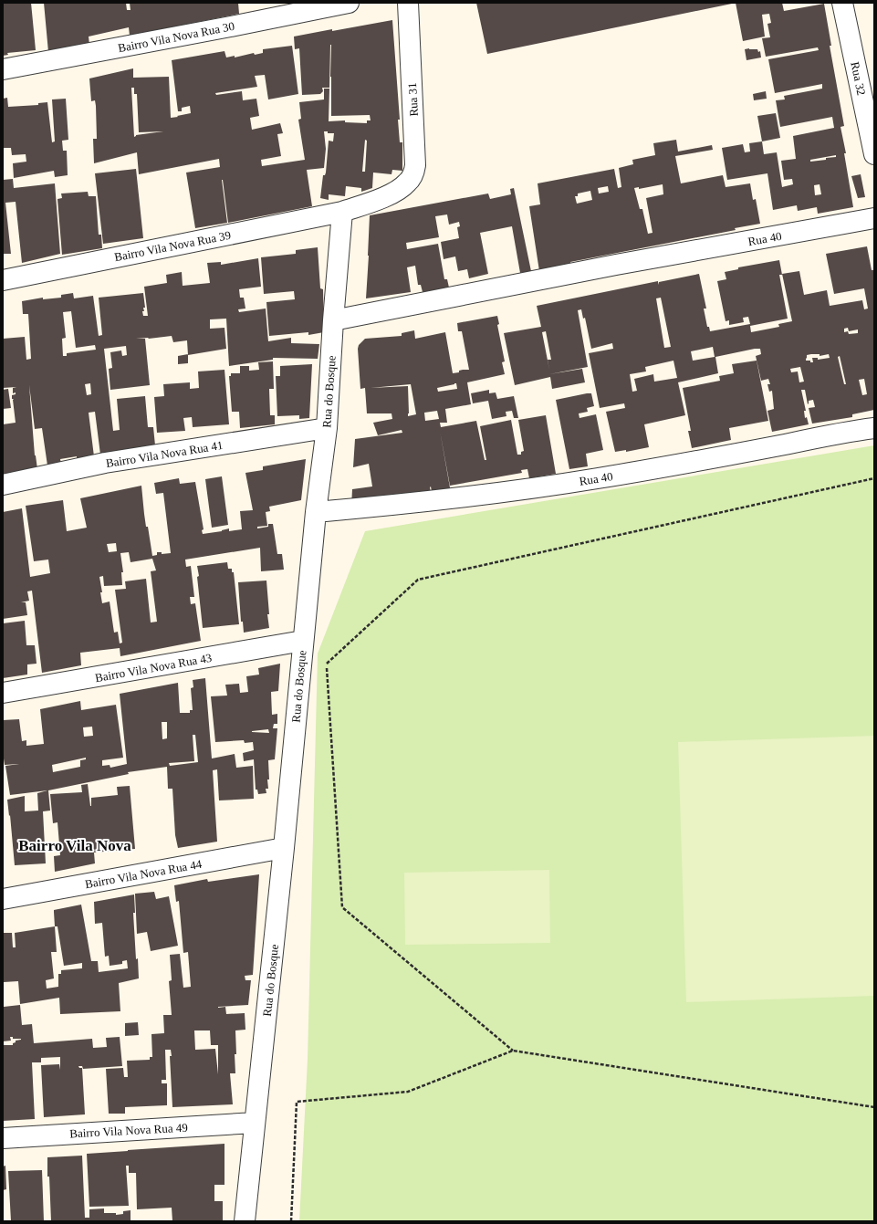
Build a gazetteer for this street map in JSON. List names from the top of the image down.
{
  "streets": {
    "street": [
      "Bairro Vila Nova Rua 30",
      "Rua 32",
      "Rua 31",
      "Rua 40",
      "Bairro Vila Nova Rua 39",
      "Rua do Bosque",
      "Bairro Vila Nova Rua 41",
      "Bairro Vila Nova Rua 43",
      "Bairro Vila Nova Rua 44",
      "Bairro Vila Nova Rua 49"
    ]
  },
  "crossings": [
    ["Rua 31", "Bairro Vila Nova Rua 39"],
    ["Rua 31", "Rua do Bosque"],
    ["Rua 40", "Rua do Bosque"],
    ["Bairro Vila Nova Rua 39", "Rua do Bosque"],
    ["Rua do Bosque", "Bairro Vila Nova Rua 41"],
    ["Rua do Bosque", "Bairro Vila Nova Rua 43"],
    ["Rua do Bosque", "Bairro Vila Nova Rua 44"],
    ["Rua do Bosque", "Bairro Vila Nova Rua 49"]
  ],
  "districts": ["Bairro Vila Nova"]
}
